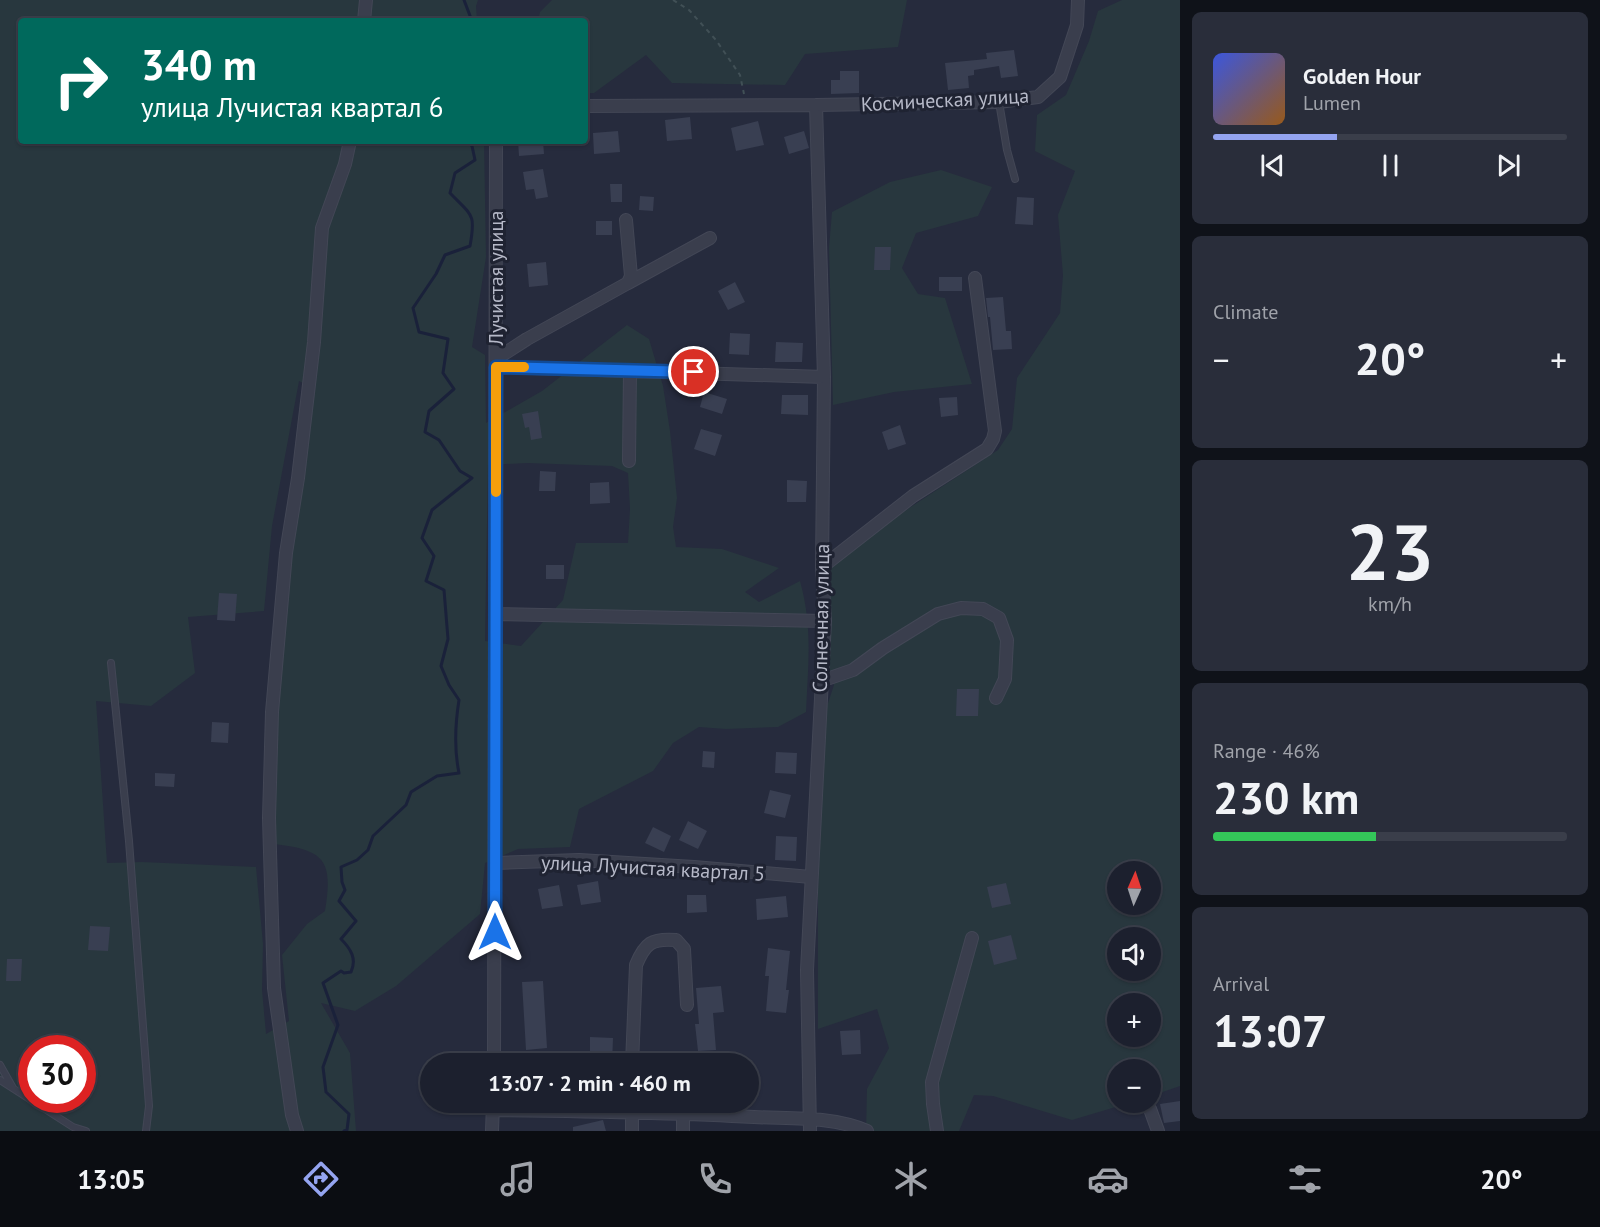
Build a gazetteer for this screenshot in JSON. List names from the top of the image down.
{
  "streets": {
    "street": [
      "Космическая улица",
      "Лучистая улица",
      "Солнечная улица",
      "улица Лучистая квартал 5"
    ]
  },
  "crossings": [
    ["Космическая улица", "Солнечная улица"],
    ["Лучистая улица", "улица Лучистая квартал 5"],
    ["Солнечная улица", "улица Лучистая квартал 5"]
  ],
  "north": "top",
  "page": {
    "turn": ["340 m", "улица Лучистая квартал 6"],
    "song": ["Golden Hour", "Lumen"],
    "tile": [
      "Climate",
      ["23", "km/h"],
      ["Range · 46%", "230 km"],
      ["Arrival", "13:07"]
    ],
    "heat": ["−", "20°", "+"],
    "map_buttons": ["+", "−"],
    "limit": "30",
    "trip": "13:07 · 2 min · 460 m",
    "tabs": ["13:05", "20°"]
  }
}
